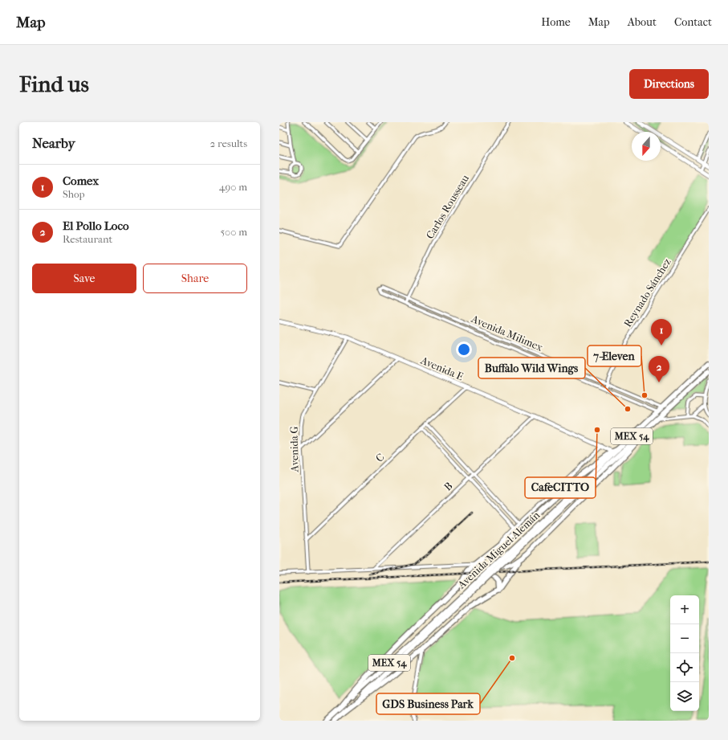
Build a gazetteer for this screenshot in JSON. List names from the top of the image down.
{
  "streets": {
    "highway": ["MEX 54", "Avenida Miguel Alemán"],
    "main road": ["Avenida E"],
    "street": [
      "Carlos Rousseau",
      "Reynado Sánchez",
      "Avenida Milimex",
      "Avenida G",
      "C",
      "B"
    ]
  },
  "crossings": [
    ["Carlos Rousseau", "Avenida Milimex"],
    ["Reynado Sánchez", "Avenida Milimex"],
    ["Avenida Milimex", "Avenida Miguel Alemán"],
    ["Avenida E", "Avenida G"],
    ["Avenida E", "C"],
    ["Avenida E", "B"],
    ["Avenida G", "C"]
  ],
  "places": [
    "7-Eleven",
    "Buffalo Wild Wings",
    "CafeCITTO",
    "GDS Business Park"
  ],
  "north": "bottom",
  "page": {
    "header": "Map",
    "nav": [
      "Home",
      "Map",
      "About",
      "Contact"
    ],
    "buttons": [
      "Directions",
      ["Save", "Share"]
    ],
    "title": "Find us",
    "heading": ["Nearby", "2 results"],
    "list": [
      {
        "mark": "1",
        "name": "Comex",
        "note": "Shop",
        "value": "490 m"
      },
      {
        "mark": "2",
        "name": "El Pollo Loco",
        "note": "Restaurant",
        "value": "500 m"
      }
    ],
    "pins": ["1", "2"],
    "map_buttons": ["+", "−"]
  }
}
